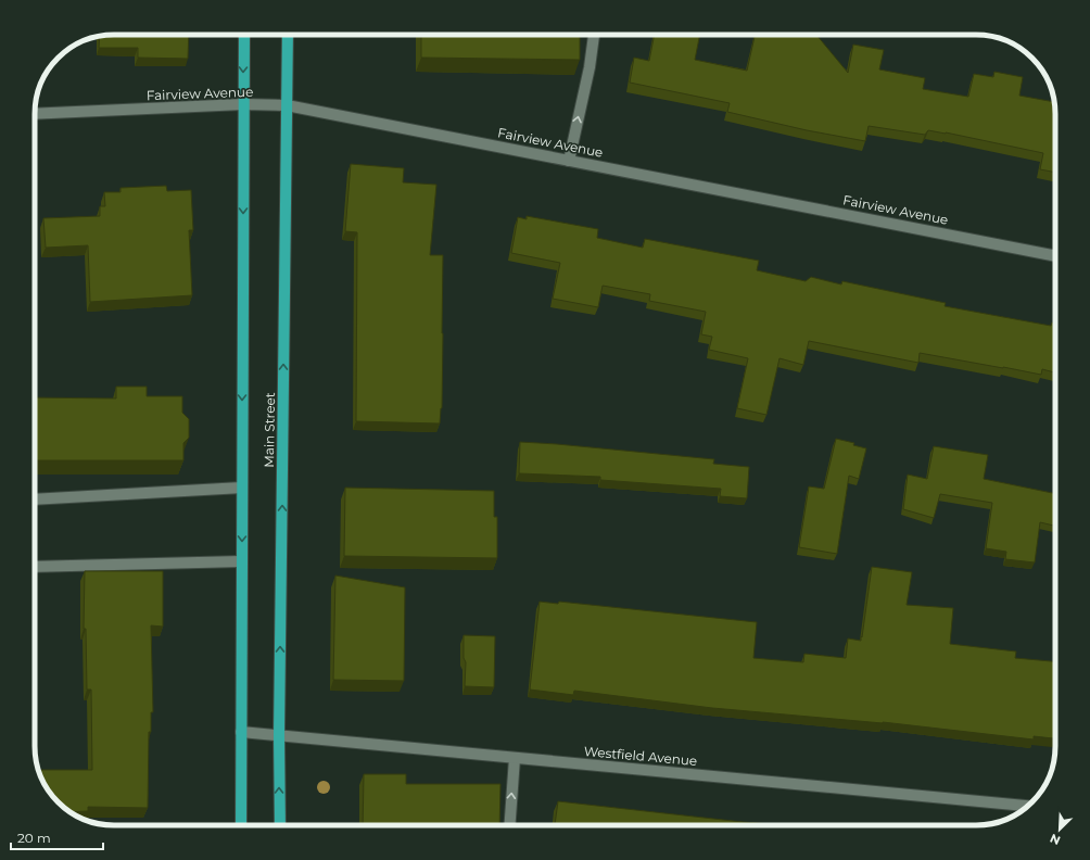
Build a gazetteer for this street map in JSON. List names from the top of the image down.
{
  "streets": {
    "main road": ["Main Street"],
    "street": ["Fairview Avenue", "Westfield Avenue"]
  },
  "crossings": [
    ["Fairview Avenue", "Main Street"],
    ["Main Street", "Westfield Avenue"]
  ],
  "scale_bar": "20 m",
  "north": "bottom left"
}
